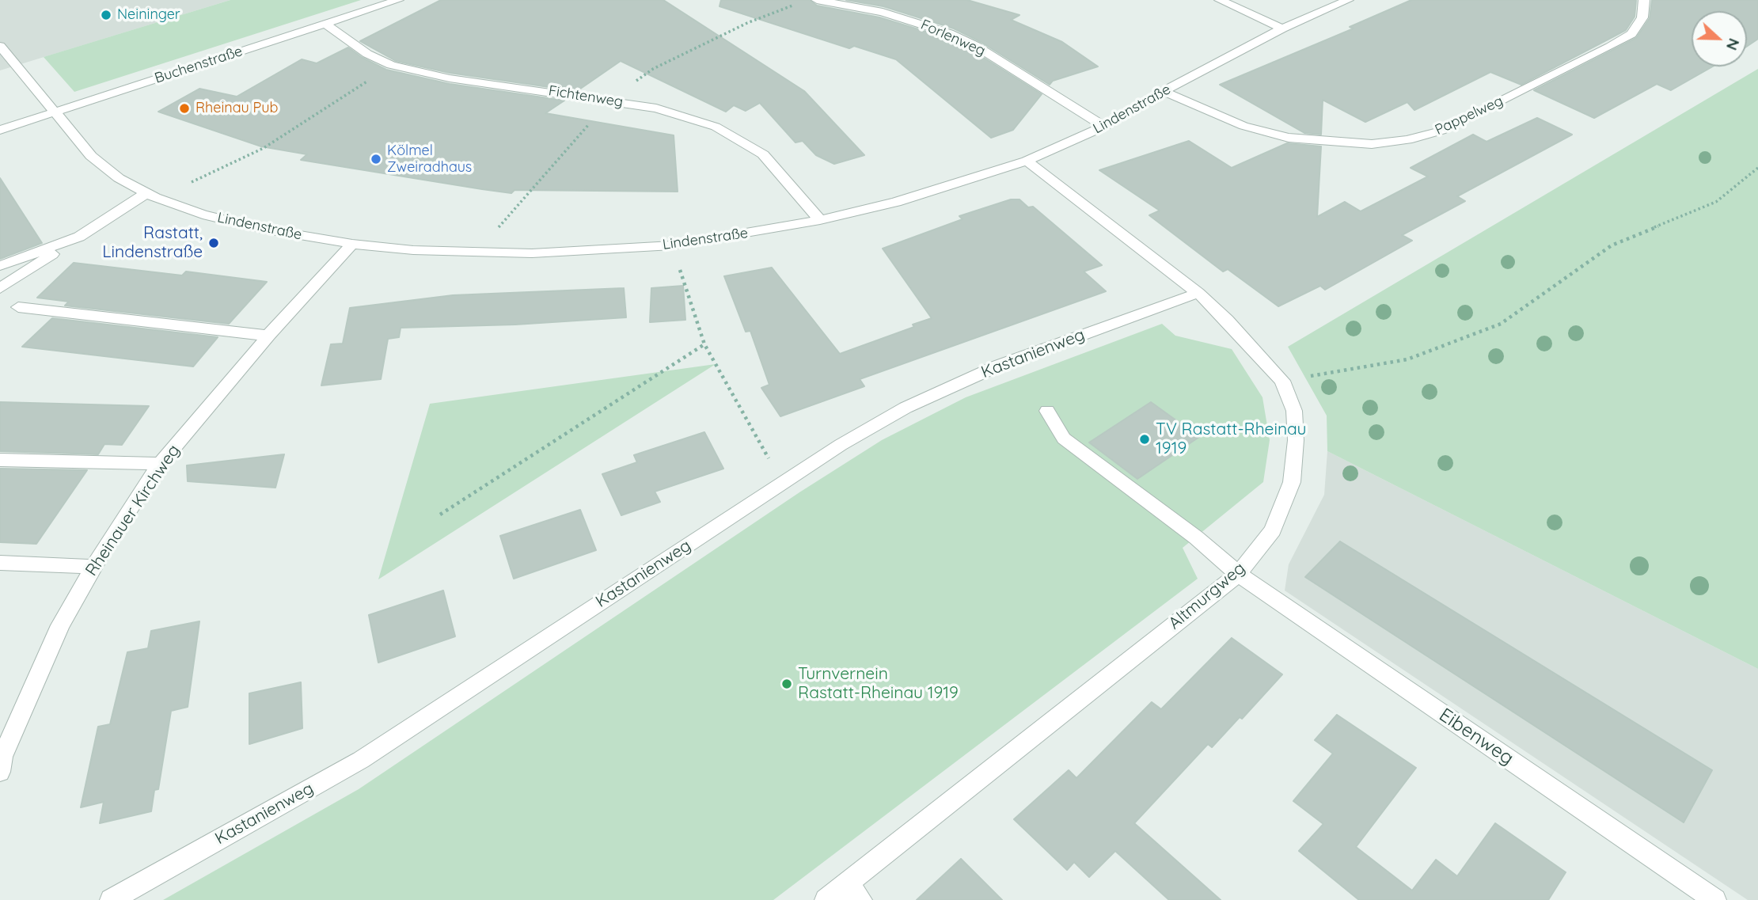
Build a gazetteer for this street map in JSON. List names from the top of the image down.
{
  "streets": {
    "street": [
      "Forlenweg",
      "Buchenstraße",
      "Fichtenweg",
      "Lindenstraße",
      "Pappelweg",
      "Kastanienweg",
      "Rheinauer Kirchweg",
      "Altmurgweg",
      "Eibenweg"
    ]
  },
  "crossings": [
    ["Forlenweg", "Lindenstraße"],
    ["Buchenstraße", "Fichtenweg"],
    ["Buchenstraße", "Lindenstraße"],
    ["Fichtenweg", "Lindenstraße"],
    ["Lindenstraße", "Pappelweg"],
    ["Lindenstraße", "Rheinauer Kirchweg"],
    ["Lindenstraße", "Altmurgweg"],
    ["Kastanienweg", "Altmurgweg"],
    ["Altmurgweg", "Eibenweg"]
  ],
  "places": [
    "Neininger",
    "Rheinau Pub",
    "Kölmel Zweiradhaus",
    "Rastatt, Lindenstraße",
    "TV Rastatt-Rheinau 1919",
    "Turnvernein Rastatt-Rheinau 1919"
  ],
  "north": "right"
}
